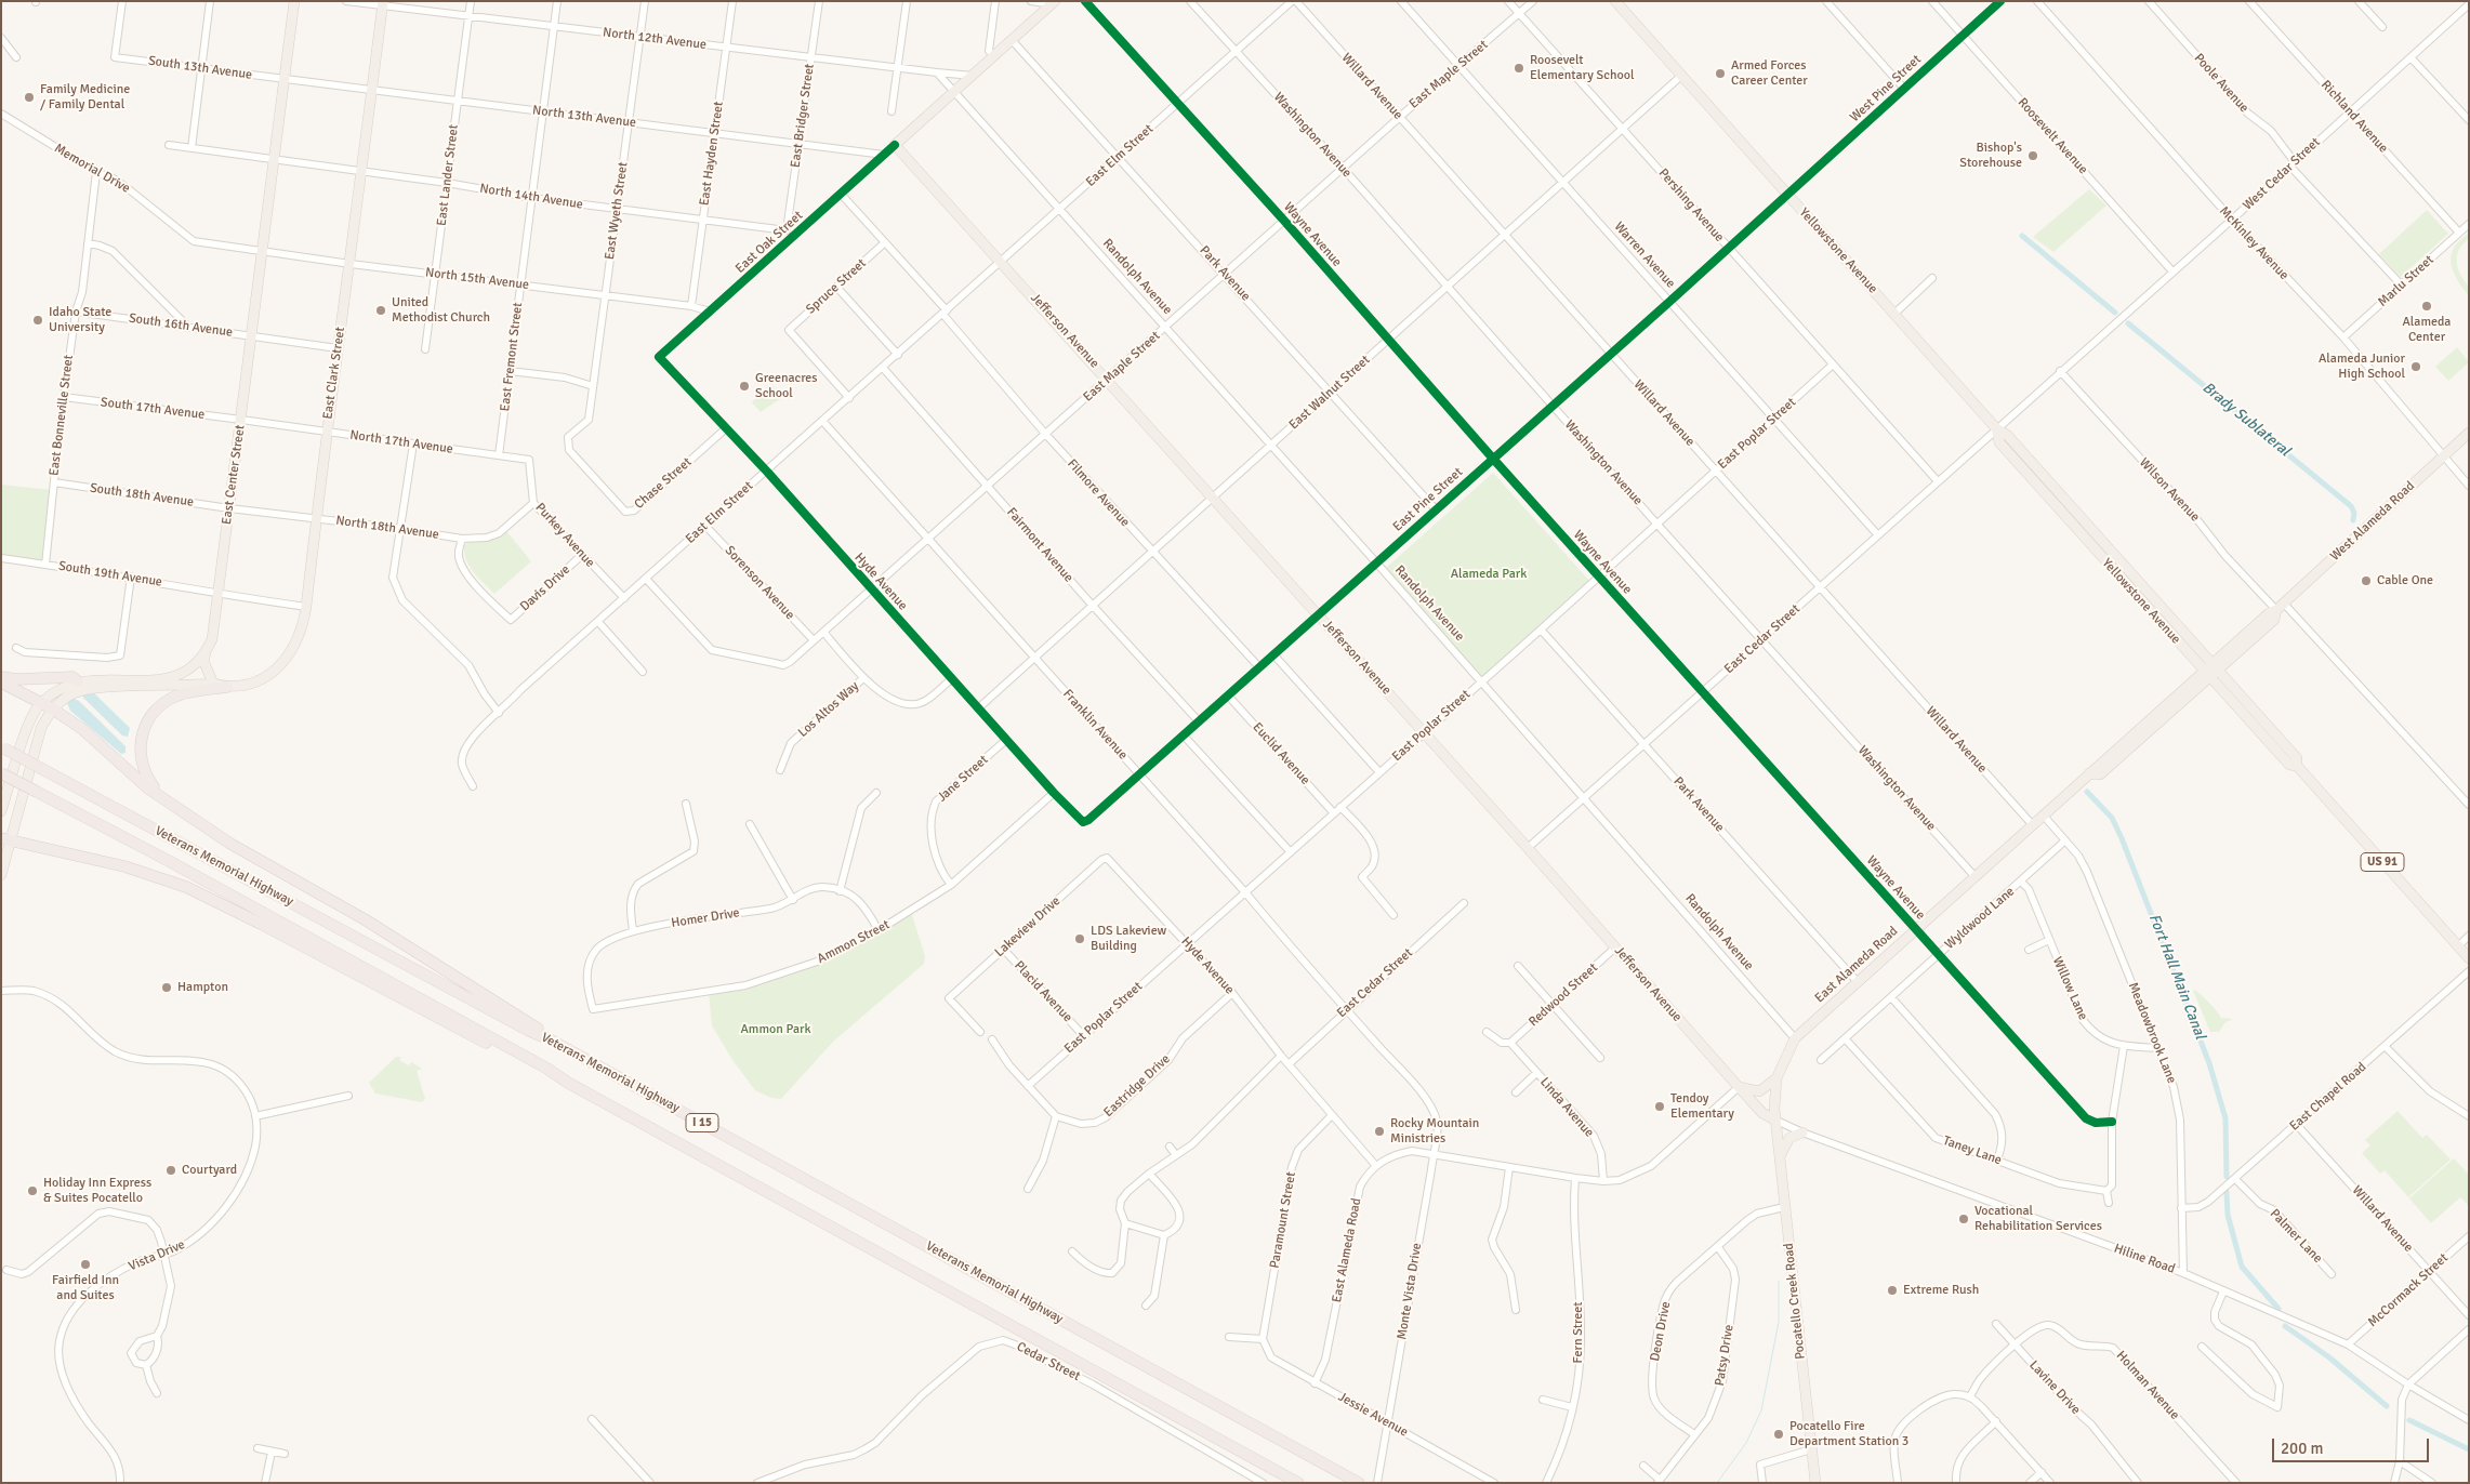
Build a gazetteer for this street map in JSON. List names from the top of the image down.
{
  "streets": {
    "highway": ["Veterans Memorial Highway", "I 15"],
    "main road": [
      "East Oak Street",
      "Yellowstone Avenue",
      "Jefferson Avenue",
      "East Clark Street",
      "East Center Street",
      "West Alameda Road",
      "US 91",
      "East Alameda Road",
      "Pocatello Creek Road"
    ],
    "street": [
      "North 12th Avenue",
      "South 13th Avenue",
      "East Maple Street",
      "Poole Avenue",
      "Willard Avenue",
      "West Pine Street",
      "East Bridger Street",
      "North 13th Avenue",
      "Richland Avenue",
      "Washington Avenue",
      "Roosevelt Avenue",
      "East Hayden Street",
      "East Elm Street",
      "Memorial Drive",
      "West Cedar Street",
      "East Lander Street",
      "North 14th Avenue",
      "Pershing Avenue",
      "East Wyeth Street",
      "Wayne Avenue",
      "McKinley Avenue",
      "Warren Avenue",
      "Park Avenue",
      "Randolph Avenue",
      "North 15th Avenue",
      "Marlu Street",
      "Spruce Street",
      "South 16th Avenue",
      "East Fremont Street",
      "East Walnut Street",
      "South 17th Avenue",
      "East Bonneville Street",
      "East Poplar Street",
      "North 17th Avenue",
      "Chase Street",
      "Wilson Avenue",
      "Filmore Avenue",
      "South 18th Avenue",
      "East Pine Street",
      "North 18th Avenue",
      "Purkey Avenue",
      "Fairmont Avenue",
      "South 19th Avenue",
      "Hyde Avenue",
      "Sorenson Avenue",
      "Davis Drive",
      "East Cedar Street",
      "Los Altos Way",
      "Franklin Avenue",
      "Euclid Avenue",
      "Jane Street",
      "Homer Drive",
      "Wyldwood Lane",
      "Lakeview Drive",
      "Ammon Street",
      "Willow Lane",
      "Placid Avenue",
      "Redwood Street",
      "Meadowbrook Lane",
      "Eastridge Drive",
      "East Chapel Road",
      "Linda Avenue",
      "Taney Lane",
      "Paramount Street",
      "Palmer Lane",
      "Vista Drive",
      "Hiline Road",
      "McCormack Street",
      "Monte Vista Drive",
      "Deon Drive",
      "Fern Street",
      "Patsy Drive",
      "Cedar Street",
      "Holman Avenue",
      "Lavine Drive",
      "Jessie Avenue"
    ]
  },
  "crossings": [
    ["North 12th Avenue", "East Bridger Street"],
    ["North 12th Avenue", "East Hayden Street"],
    ["North 12th Avenue", "East Lander Street"],
    ["North 12th Avenue", "East Wyeth Street"],
    ["North 12th Avenue", "East Oak Street"],
    ["North 12th Avenue", "East Fremont Street"],
    ["North 12th Avenue", "East Clark Street"],
    ["South 13th Avenue", "North 13th Avenue"],
    ["South 13th Avenue", "East Center Street"],
    ["East Maple Street", "Willard Avenue"],
    ["East Maple Street", "Washington Avenue"],
    ["East Maple Street", "East Elm Street"],
    ["East Maple Street", "Pershing Avenue"],
    ["East Maple Street", "Wayne Avenue"],
    ["East Maple Street", "Warren Avenue"],
    ["East Maple Street", "Park Avenue"],
    ["East Maple Street", "Randolph Avenue"],
    ["East Maple Street", "Jefferson Avenue"],
    ["East Maple Street", "Filmore Avenue"],
    ["East Maple Street", "Fairmont Avenue"],
    ["East Maple Street", "Hyde Avenue"],
    ["East Maple Street", "Sorenson Avenue"],
    ["East Maple Street", "Franklin Avenue"],
    ["Poole Avenue", "West Cedar Street"],
    ["Poole Avenue", "Marlu Street"],
    ["Willard Avenue", "East Walnut Street"],
    ["Willard Avenue", "East Poplar Street"],
    ["Willard Avenue", "East Pine Street"],
    ["Willard Avenue", "East Cedar Street"],
    ["Willard Avenue", "East Alameda Road"],
    ["Willard Avenue", "East Chapel Road"],
    ["Willard Avenue", "McCormack Street"],
    ["West Pine Street", "Roosevelt Avenue"],
    ["West Pine Street", "Yellowstone Avenue"],
    ["West Pine Street", "East Pine Street"],
    ["East Bridger Street", "North 13th Avenue"],
    ["East Bridger Street", "North 14th Avenue"],
    ["North 13th Avenue", "East Hayden Street"],
    ["North 13th Avenue", "East Lander Street"],
    ["North 13th Avenue", "East Wyeth Street"],
    ["North 13th Avenue", "East Oak Street"],
    ["North 13th Avenue", "East Fremont Street"],
    ["North 13th Avenue", "East Clark Street"],
    ["North 13th Avenue", "East Center Street"],
    ["Richland Avenue", "West Cedar Street"],
    ["Richland Avenue", "Marlu Street"],
    ["Washington Avenue", "East Elm Street"],
    ["Washington Avenue", "East Walnut Street"],
    ["Washington Avenue", "East Poplar Street"],
    ["Washington Avenue", "East Pine Street"],
    ["Washington Avenue", "East Cedar Street"],
    ["Washington Avenue", "East Alameda Road"],
    ["Roosevelt Avenue", "West Cedar Street"],
    ["East Hayden Street", "North 14th Avenue"],
    ["East Hayden Street", "North 15th Avenue"],
    ["East Elm Street", "Wayne Avenue"],
    ["East Elm Street", "Park Avenue"],
    ["East Elm Street", "Randolph Avenue"],
    ["East Elm Street", "Spruce Street"],
    ["East Elm Street", "Jefferson Avenue"],
    ["East Elm Street", "Filmore Avenue"],
    ["East Elm Street", "Purkey Avenue"],
    ["East Elm Street", "Fairmont Avenue"],
    ["East Elm Street", "Hyde Avenue"],
    ["East Elm Street", "Sorenson Avenue"],
    ["East Elm Street", "Franklin Avenue"],
    ["Memorial Drive", "North 15th Avenue"],
    ["Memorial Drive", "East Bonneville Street"],
    ["Memorial Drive", "East Center Street"],
    ["West Cedar Street", "McKinley Avenue"],
    ["West Cedar Street", "Yellowstone Avenue"],
    ["West Cedar Street", "Wilson Avenue"],
    ["West Cedar Street", "East Cedar Street"],
    ["East Lander Street", "North 14th Avenue"],
    ["East Lander Street", "North 15th Avenue"],
    ["North 14th Avenue", "East Wyeth Street"],
    ["North 14th Avenue", "East Fremont Street"],
    ["North 14th Avenue", "East Clark Street"],
    ["North 14th Avenue", "East Center Street"],
    ["Pershing Avenue", "East Walnut Street"],
    ["Pershing Avenue", "East Poplar Street"],
    ["Pershing Avenue", "East Pine Street"],
    ["Pershing Avenue", "East Cedar Street"],
    ["East Wyeth Street", "North 15th Avenue"],
    ["East Wyeth Street", "Chase Street"],
    ["Wayne Avenue", "East Walnut Street"],
    ["Wayne Avenue", "East Poplar Street"],
    ["Wayne Avenue", "East Pine Street"],
    ["Wayne Avenue", "East Cedar Street"],
    ["Wayne Avenue", "Wyldwood Lane"],
    ["Wayne Avenue", "East Alameda Road"],
    ["East Oak Street", "Park Avenue"],
    ["East Oak Street", "Randolph Avenue"],
    ["East Oak Street", "North 15th Avenue"],
    ["East Oak Street", "Jefferson Avenue"],
    ["East Oak Street", "Filmore Avenue"],
    ["East Oak Street", "Hyde Avenue"],
    ["McKinley Avenue", "Marlu Street"],
    ["McKinley Avenue", "West Alameda Road"],
    ["Yellowstone Avenue", "East Walnut Street"],
    ["Yellowstone Avenue", "East Pine Street"],
    ["Yellowstone Avenue", "West Alameda Road"],
    ["Yellowstone Avenue", "East Cedar Street"],
    ["Yellowstone Avenue", "East Alameda Road"],
    ["Warren Avenue", "East Walnut Street"],
    ["Warren Avenue", "East Poplar Street"],
    ["Warren Avenue", "East Pine Street"],
    ["Warren Avenue", "East Cedar Street"],
    ["Park Avenue", "East Walnut Street"],
    ["Park Avenue", "East Poplar Street"],
    ["Park Avenue", "East Pine Street"],
    ["Park Avenue", "East Cedar Street"],
    ["Park Avenue", "East Alameda Road"],
    ["Randolph Avenue", "East Walnut Street"],
    ["Randolph Avenue", "East Poplar Street"],
    ["Randolph Avenue", "East Pine Street"],
    ["Randolph Avenue", "East Cedar Street"],
    ["Randolph Avenue", "East Alameda Road"],
    ["North 15th Avenue", "East Fremont Street"],
    ["North 15th Avenue", "East Clark Street"],
    ["North 15th Avenue", "East Center Street"],
    ["Spruce Street", "Filmore Avenue"],
    ["South 16th Avenue", "East Clark Street"],
    ["South 16th Avenue", "East Bonneville Street"],
    ["South 16th Avenue", "East Center Street"],
    ["Jefferson Avenue", "East Walnut Street"],
    ["Jefferson Avenue", "East Poplar Street"],
    ["Jefferson Avenue", "East Pine Street"],
    ["Jefferson Avenue", "East Cedar Street"],
    ["Jefferson Avenue", "East Alameda Road"],
    ["Jefferson Avenue", "Redwood Street"],
    ["Jefferson Avenue", "Hiline Road"],
    ["Jefferson Avenue", "Pocatello Creek Road"],
    ["East Fremont Street", "North 17th Avenue"],
    ["East Clark Street", "North 17th Avenue"],
    ["East Clark Street", "North 18th Avenue"],
    ["East Clark Street", "South 19th Avenue"],
    ["East Walnut Street", "Filmore Avenue"],
    ["East Walnut Street", "Fairmont Avenue"],
    ["East Walnut Street", "Hyde Avenue"],
    ["East Walnut Street", "Franklin Avenue"],
    ["South 17th Avenue", "East Bonneville Street"],
    ["South 17th Avenue", "North 17th Avenue"],
    ["South 17th Avenue", "East Center Street"],
    ["East Bonneville Street", "South 18th Avenue"],
    ["East Bonneville Street", "South 19th Avenue"],
    ["East Poplar Street", "Hyde Avenue"],
    ["East Poplar Street", "Franklin Avenue"],
    ["East Poplar Street", "Euclid Avenue"],
    ["East Poplar Street", "Placid Avenue"],
    ["East Poplar Street", "Eastridge Drive"],
    ["North 17th Avenue", "East Center Street"],
    ["North 17th Avenue", "Purkey Avenue"],
    ["East Center Street", "South 18th Avenue"],
    ["East Center Street", "North 18th Avenue"],
    ["East Center Street", "South 19th Avenue"],
    ["Chase Street", "Hyde Avenue"],
    ["Wilson Avenue", "West Alameda Road"],
    ["Filmore Avenue", "East Pine Street"],
    ["South 18th Avenue", "North 18th Avenue"],
    ["East Pine Street", "Fairmont Avenue"],
    ["East Pine Street", "Hyde Avenue"],
    ["East Pine Street", "Franklin Avenue"],
    ["East Pine Street", "Euclid Avenue"],
    ["West Alameda Road", "East Alameda Road"],
    ["North 18th Avenue", "Purkey Avenue"],
    ["North 18th Avenue", "Davis Drive"],
    ["Purkey Avenue", "Davis Drive"],
    ["Hyde Avenue", "East Cedar Street"],
    ["Hyde Avenue", "Jane Street"],
    ["Hyde Avenue", "Lakeview Drive"],
    ["Hyde Avenue", "Ammon Street"],
    ["Hyde Avenue", "Eastridge Drive"],
    ["East Cedar Street", "Franklin Avenue"],
    ["Franklin Avenue", "Monte Vista Drive"],
    ["Jane Street", "Ammon Street"],
    ["Homer Drive", "Ammon Street"],
    ["Wyldwood Lane", "Willow Lane"],
    ["Wyldwood Lane", "Meadowbrook Lane"],
    ["Wyldwood Lane", "Taney Lane"],
    ["Lakeview Drive", "Placid Avenue"],
    ["East Alameda Road", "Meadowbrook Lane"],
    ["East Alameda Road", "Linda Avenue"],
    ["East Alameda Road", "Hiline Road"],
    ["East Alameda Road", "Monte Vista Drive"],
    ["East Alameda Road", "Pocatello Creek Road"],
    ["East Alameda Road", "Fern Street"],
    ["East Alameda Road", "Jessie Avenue"],
    ["Willow Lane", "Meadowbrook Lane"],
    ["Redwood Street", "Linda Avenue"],
    ["Meadowbrook Lane", "East Chapel Road"],
    ["Meadowbrook Lane", "Hiline Road"],
    ["East Chapel Road", "Palmer Lane"],
    ["Paramount Street", "Jessie Avenue"],
    ["Hiline Road", "McCormack Street"],
    ["Hiline Road", "Pocatello Creek Road"],
    ["Monte Vista Drive", "Jessie Avenue"],
    ["Pocatello Creek Road", "Deon Drive"],
    ["Deon Drive", "Patsy Drive"],
    ["Holman Avenue", "Lavine Drive"]
  ],
  "water": ["Brady Sublateral", "Fort Hall Main Canal"],
  "parks": ["Alameda Park", "Ammon Park"],
  "places": [
    "Roosevelt Elementary School",
    "Armed Forces Career Center",
    "Family Medicine / Family Dental",
    "Bishop's Storehouse",
    "Alameda Center",
    "United Methodist Church",
    "Idaho State University",
    "Alameda Junior High School",
    "Greenacres School",
    "Cable One",
    "LDS Lakeview Building",
    "Hampton",
    "Tendoy Elementary",
    "Rocky Mountain Ministries",
    "Courtyard",
    "Holiday Inn Express & Suites Pocatello",
    "Vocational Rehabilitation Services",
    "Fairfield Inn and Suites",
    "Extreme Rush",
    "Pocatello Fire Department Station 3"
  ],
  "scale_bar": "200 m"
}
